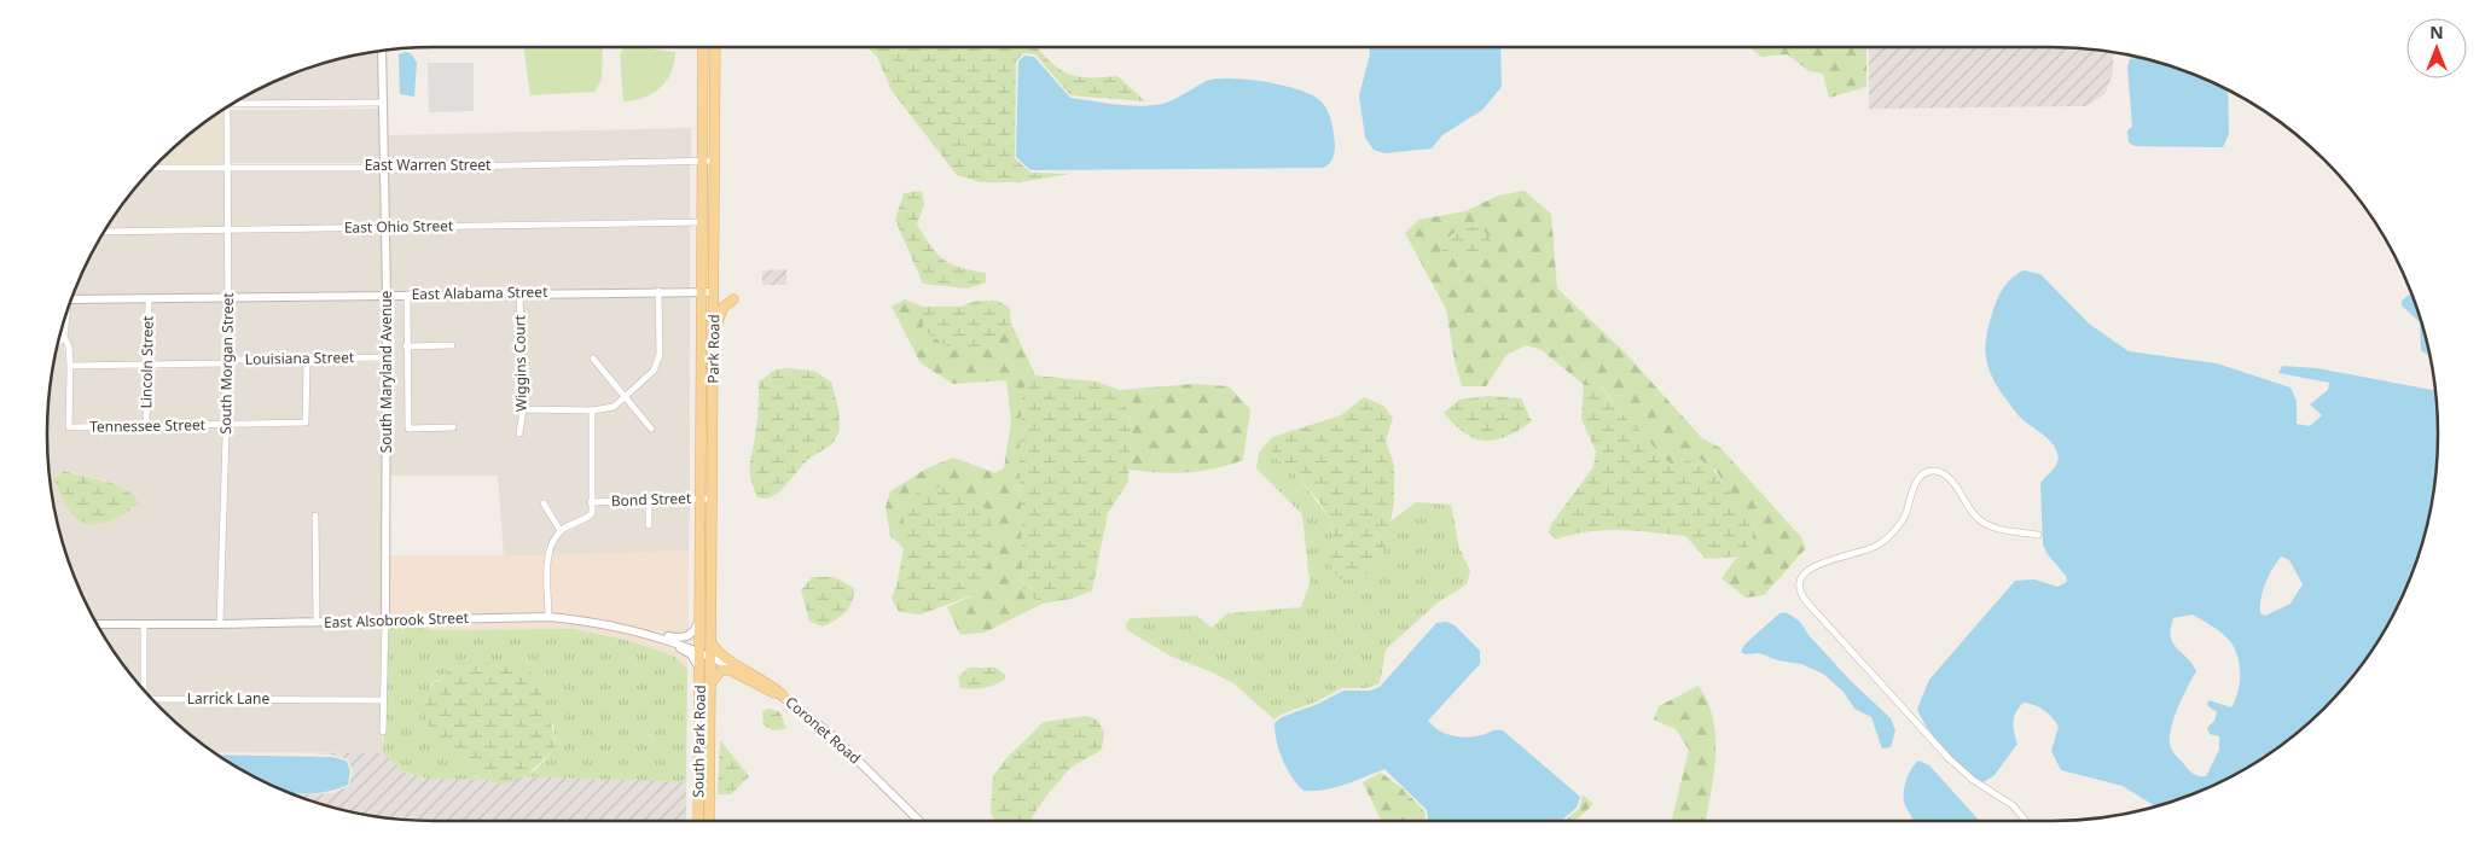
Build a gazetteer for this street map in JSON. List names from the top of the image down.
{
  "streets": {
    "main road": ["Park Road", "South Park Road"],
    "street": [
      "East Warren Street",
      "East Ohio Street",
      "East Alabama Street",
      "Louisiana Street",
      "Lincoln Street",
      "South Morgan Street",
      "Wiggins Court",
      "South Maryland Avenue",
      "Tennessee Street",
      "Bond Street",
      "East Alsobrook Street",
      "Larrick Lane",
      "Coronet Road"
    ]
  },
  "crossings": [
    ["East Warren Street", "Park Road"],
    ["East Warren Street", "South Morgan Street"],
    ["East Warren Street", "South Maryland Avenue"],
    ["East Ohio Street", "Park Road"],
    ["East Ohio Street", "South Morgan Street"],
    ["East Ohio Street", "South Maryland Avenue"],
    ["East Alabama Street", "Park Road"],
    ["East Alabama Street", "Lincoln Street"],
    ["East Alabama Street", "South Morgan Street"],
    ["East Alabama Street", "Wiggins Court"],
    ["East Alabama Street", "South Maryland Avenue"],
    ["Park Road", "Bond Street"],
    ["Park Road", "East Alsobrook Street"],
    ["Park Road", "Coronet Road"],
    ["Park Road", "South Park Road"],
    ["Louisiana Street", "Lincoln Street"],
    ["Louisiana Street", "South Morgan Street"],
    ["Louisiana Street", "South Maryland Avenue"],
    ["Louisiana Street", "Tennessee Street"],
    ["Lincoln Street", "Tennessee Street"],
    ["South Morgan Street", "Tennessee Street"],
    ["South Morgan Street", "East Alsobrook Street"],
    ["South Maryland Avenue", "East Alsobrook Street"],
    ["South Maryland Avenue", "Larrick Lane"],
    ["East Alsobrook Street", "Larrick Lane"],
    ["East Alsobrook Street", "Coronet Road"],
    ["East Alsobrook Street", "South Park Road"],
    ["Coronet Road", "South Park Road"]
  ],
  "north": "top"
}
